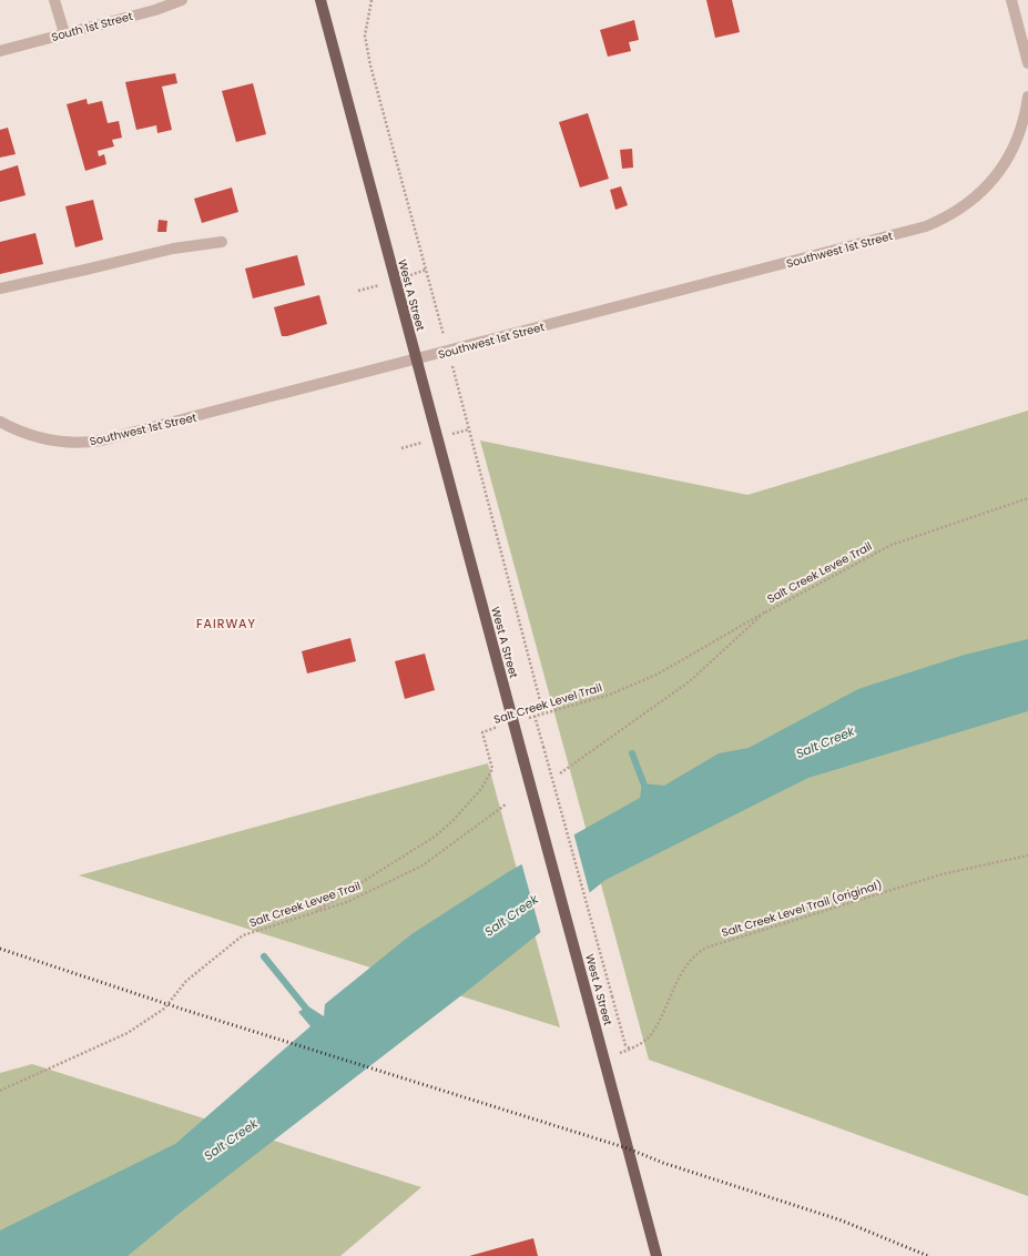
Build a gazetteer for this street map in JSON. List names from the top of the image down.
{
  "streets": {
    "main road": ["West A Street"],
    "street": ["South 1st Street", "Southwest 1st Street"],
    "path": ["Salt Creek Levee Trail", "Salt Creek Level Trail", "Salt Creek Level Trail (original)"]
  },
  "crossings": [
    ["Southwest 1st Street", "West A Street"],
    ["West A Street", "Salt Creek Level Trail"],
    ["West A Street", "Salt Creek Level Trail (original)"],
    ["Salt Creek Levee Trail", "Salt Creek Level Trail"]
  ],
  "districts": ["FAIRWAY"],
  "water": ["Salt Creek"]
}
